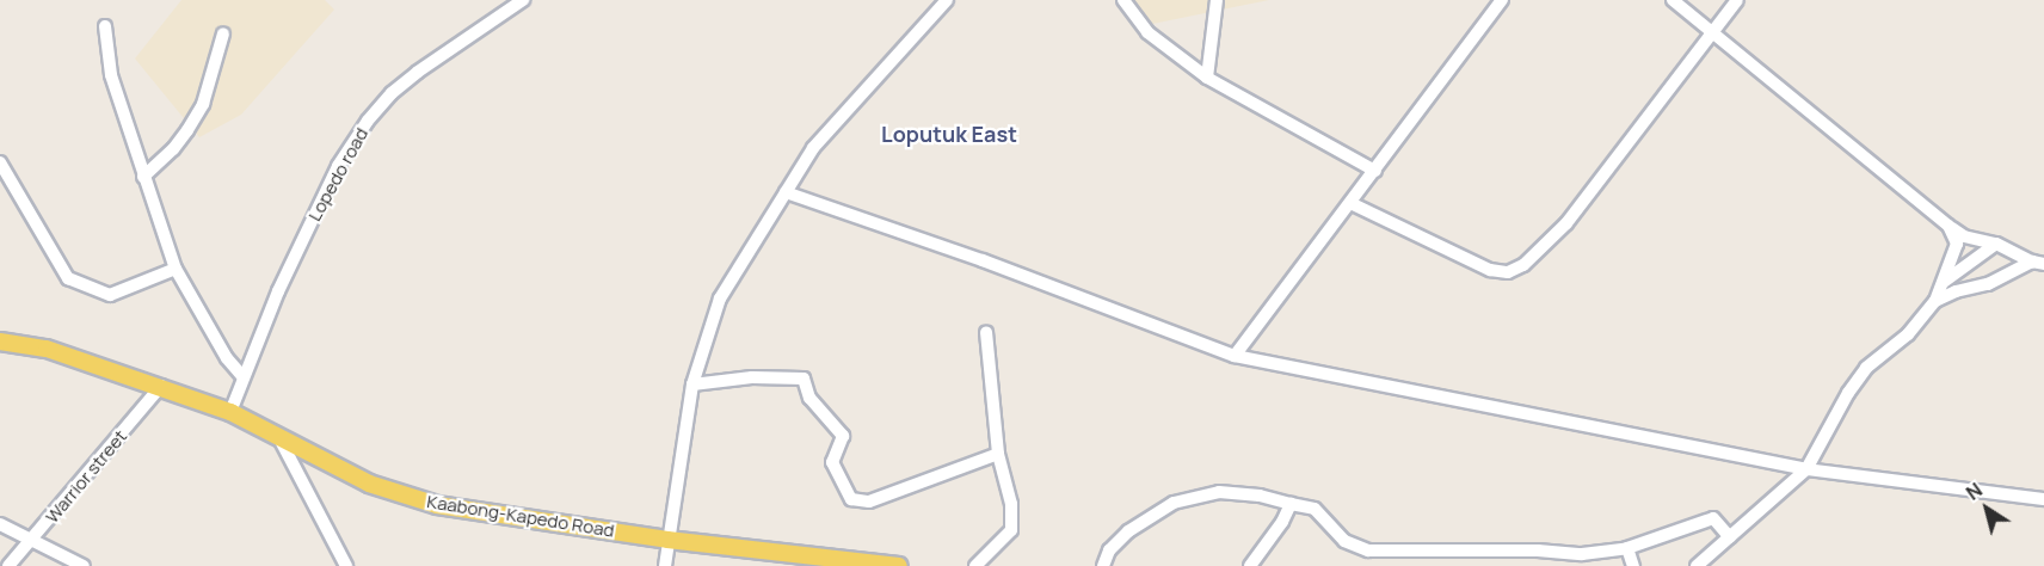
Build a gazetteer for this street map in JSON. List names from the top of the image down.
{
  "streets": {
    "main road": ["Kaabong-Kapedo Road"],
    "street": ["Lopedo road", "Warrior street"]
  },
  "crossings": [
    ["Lopedo road", "Kaabong-Kapedo Road"],
    ["Warrior street", "Kaabong-Kapedo Road"]
  ],
  "districts": ["Loputuk East"],
  "north": "top left"
}
